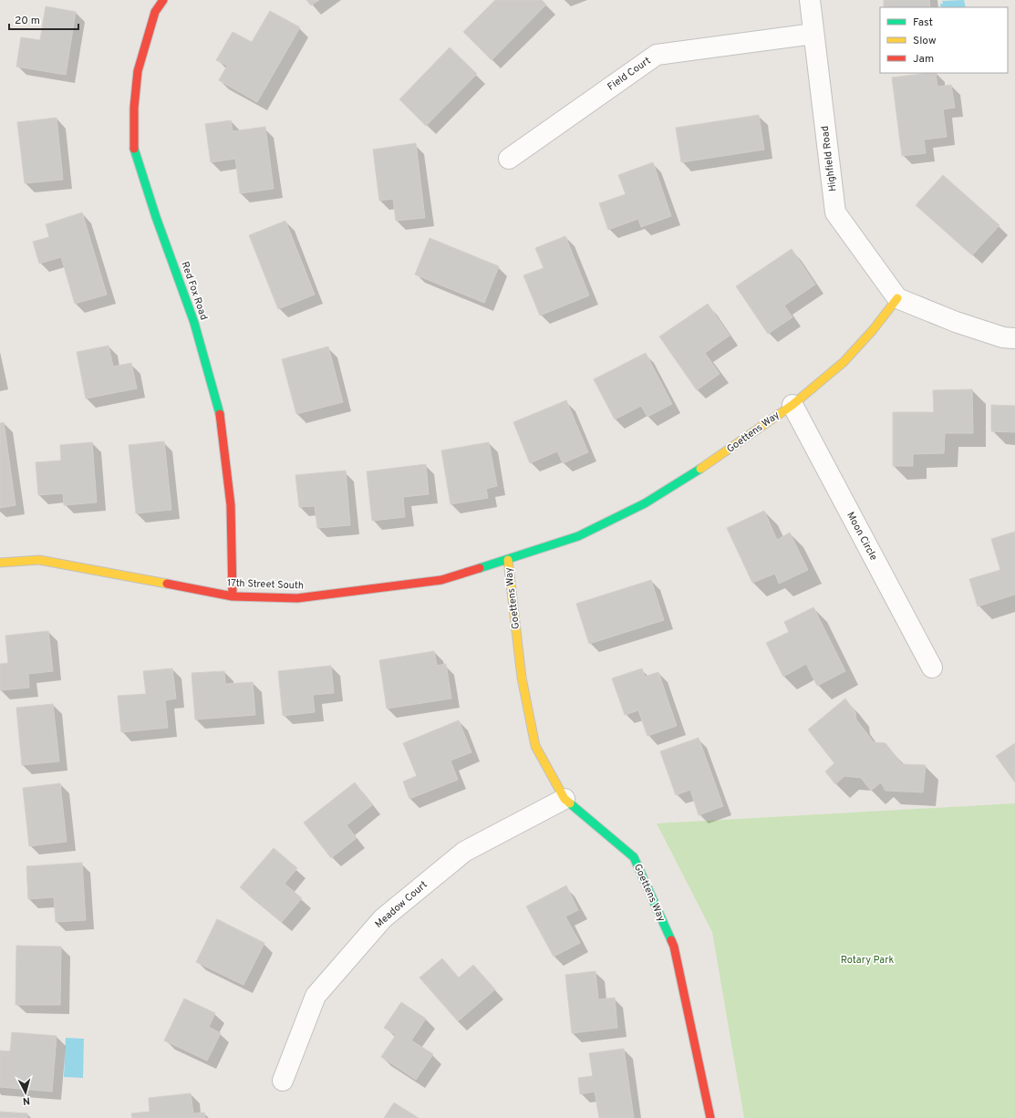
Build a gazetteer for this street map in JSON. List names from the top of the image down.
{
  "streets": {
    "street": [
      "Field Court",
      "Highfield Road",
      "Red Fox Road",
      "Goettens Way",
      "Moon Circle",
      "17th Street South",
      "Meadow Court"
    ]
  },
  "crossings": [
    ["Field Court", "Highfield Road"],
    ["Highfield Road", "Goettens Way"],
    ["Red Fox Road", "17th Street South"],
    ["Goettens Way", "Moon Circle"],
    ["Goettens Way", "17th Street South"],
    ["Goettens Way", "Meadow Court"]
  ],
  "parks": ["Rotary Park"],
  "legend": ["Fast", "Slow", "Jam"],
  "scale_bar": "20 m",
  "north": "bottom"
}
